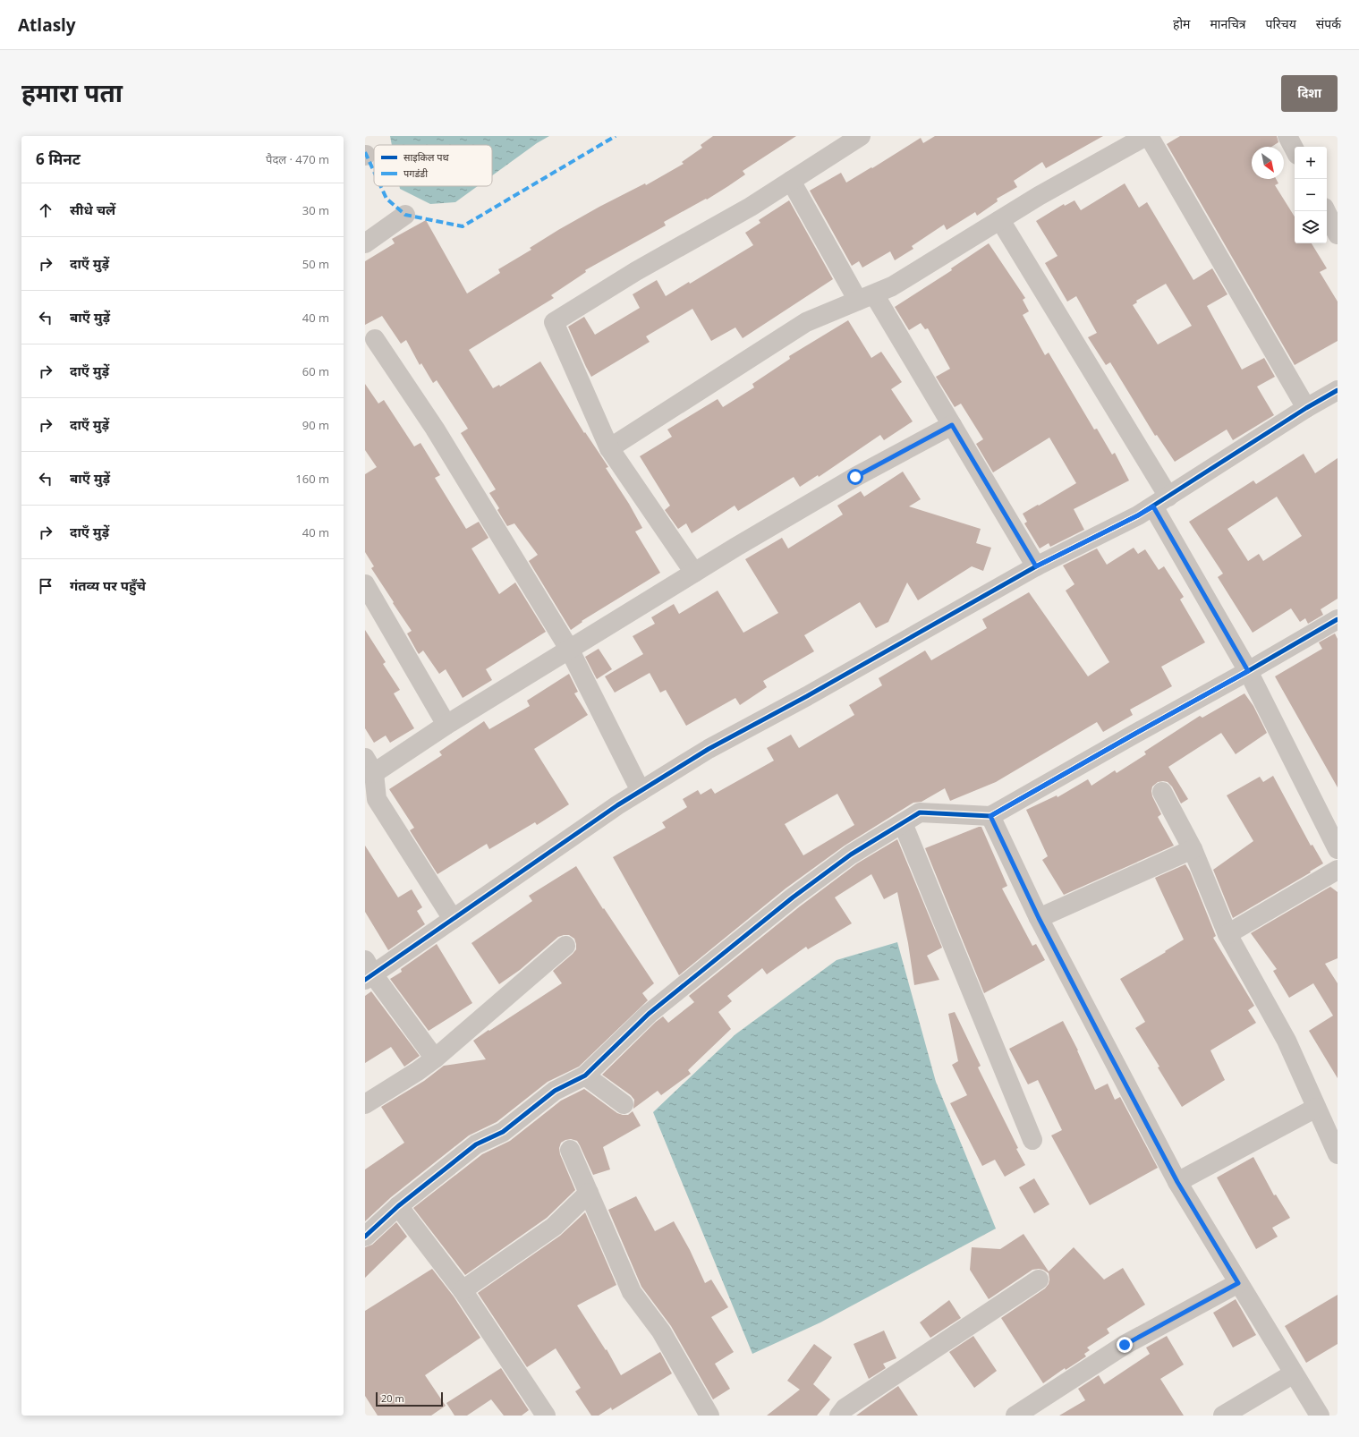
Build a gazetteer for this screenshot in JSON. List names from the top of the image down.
{
  "legend": ["साइकिल पथ", "पगडंडी"],
  "scale_bar": "20 m",
  "north": "bottom right",
  "page": {
    "header": "Atlasly",
    "nav": [
      "होम",
      "मानचित्र",
      "परिचय",
      "संपर्क"
    ],
    "title": "हमारा पता",
    "buttons": "दिशा",
    "heading": ["6 मिनट", "पैदल · 470 m"],
    "map_buttons": ["+", "−"],
    "list": [
      ["सीधे चलें", "30 m"],
      ["दाएँ मुड़ें", "50 m"],
      ["बाएँ मुड़ें", "40 m"],
      ["दाएँ मुड़ें", "60 m"],
      ["दाएँ मुड़ें", "90 m"],
      ["बाएँ मुड़ें", "160 m"],
      ["दाएँ मुड़ें", "40 m"],
      "गंतव्य पर पहुँचे"
    ],
    "scale": "20 m"
  }
}
